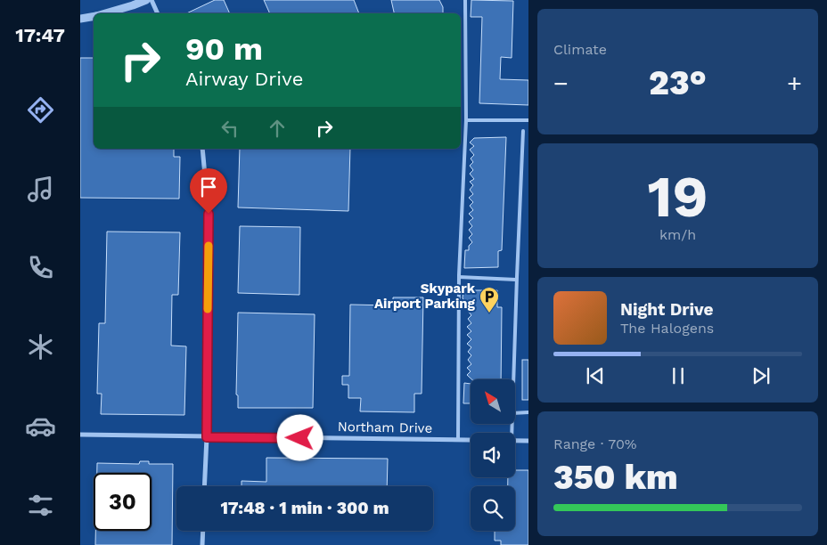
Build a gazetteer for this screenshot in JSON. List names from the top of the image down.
{
  "streets": {
    "street": ["Northam Drive"]
  },
  "places": {
    "parking": ["Skypark Airport Parking"]
  },
  "north": "top left",
  "page": {
    "tabs": "17:47",
    "tile": [
      "Climate",
      ["19", "km/h"],
      ["Range · 70%", "350 km"]
    ],
    "turn": ["90 m", "Airway Drive"],
    "heat": ["−", "23°", "+"],
    "song": ["Night Drive", "The Halogens"],
    "limit": "30",
    "trip": "17:48 · 1 min · 300 m"
  }
}
